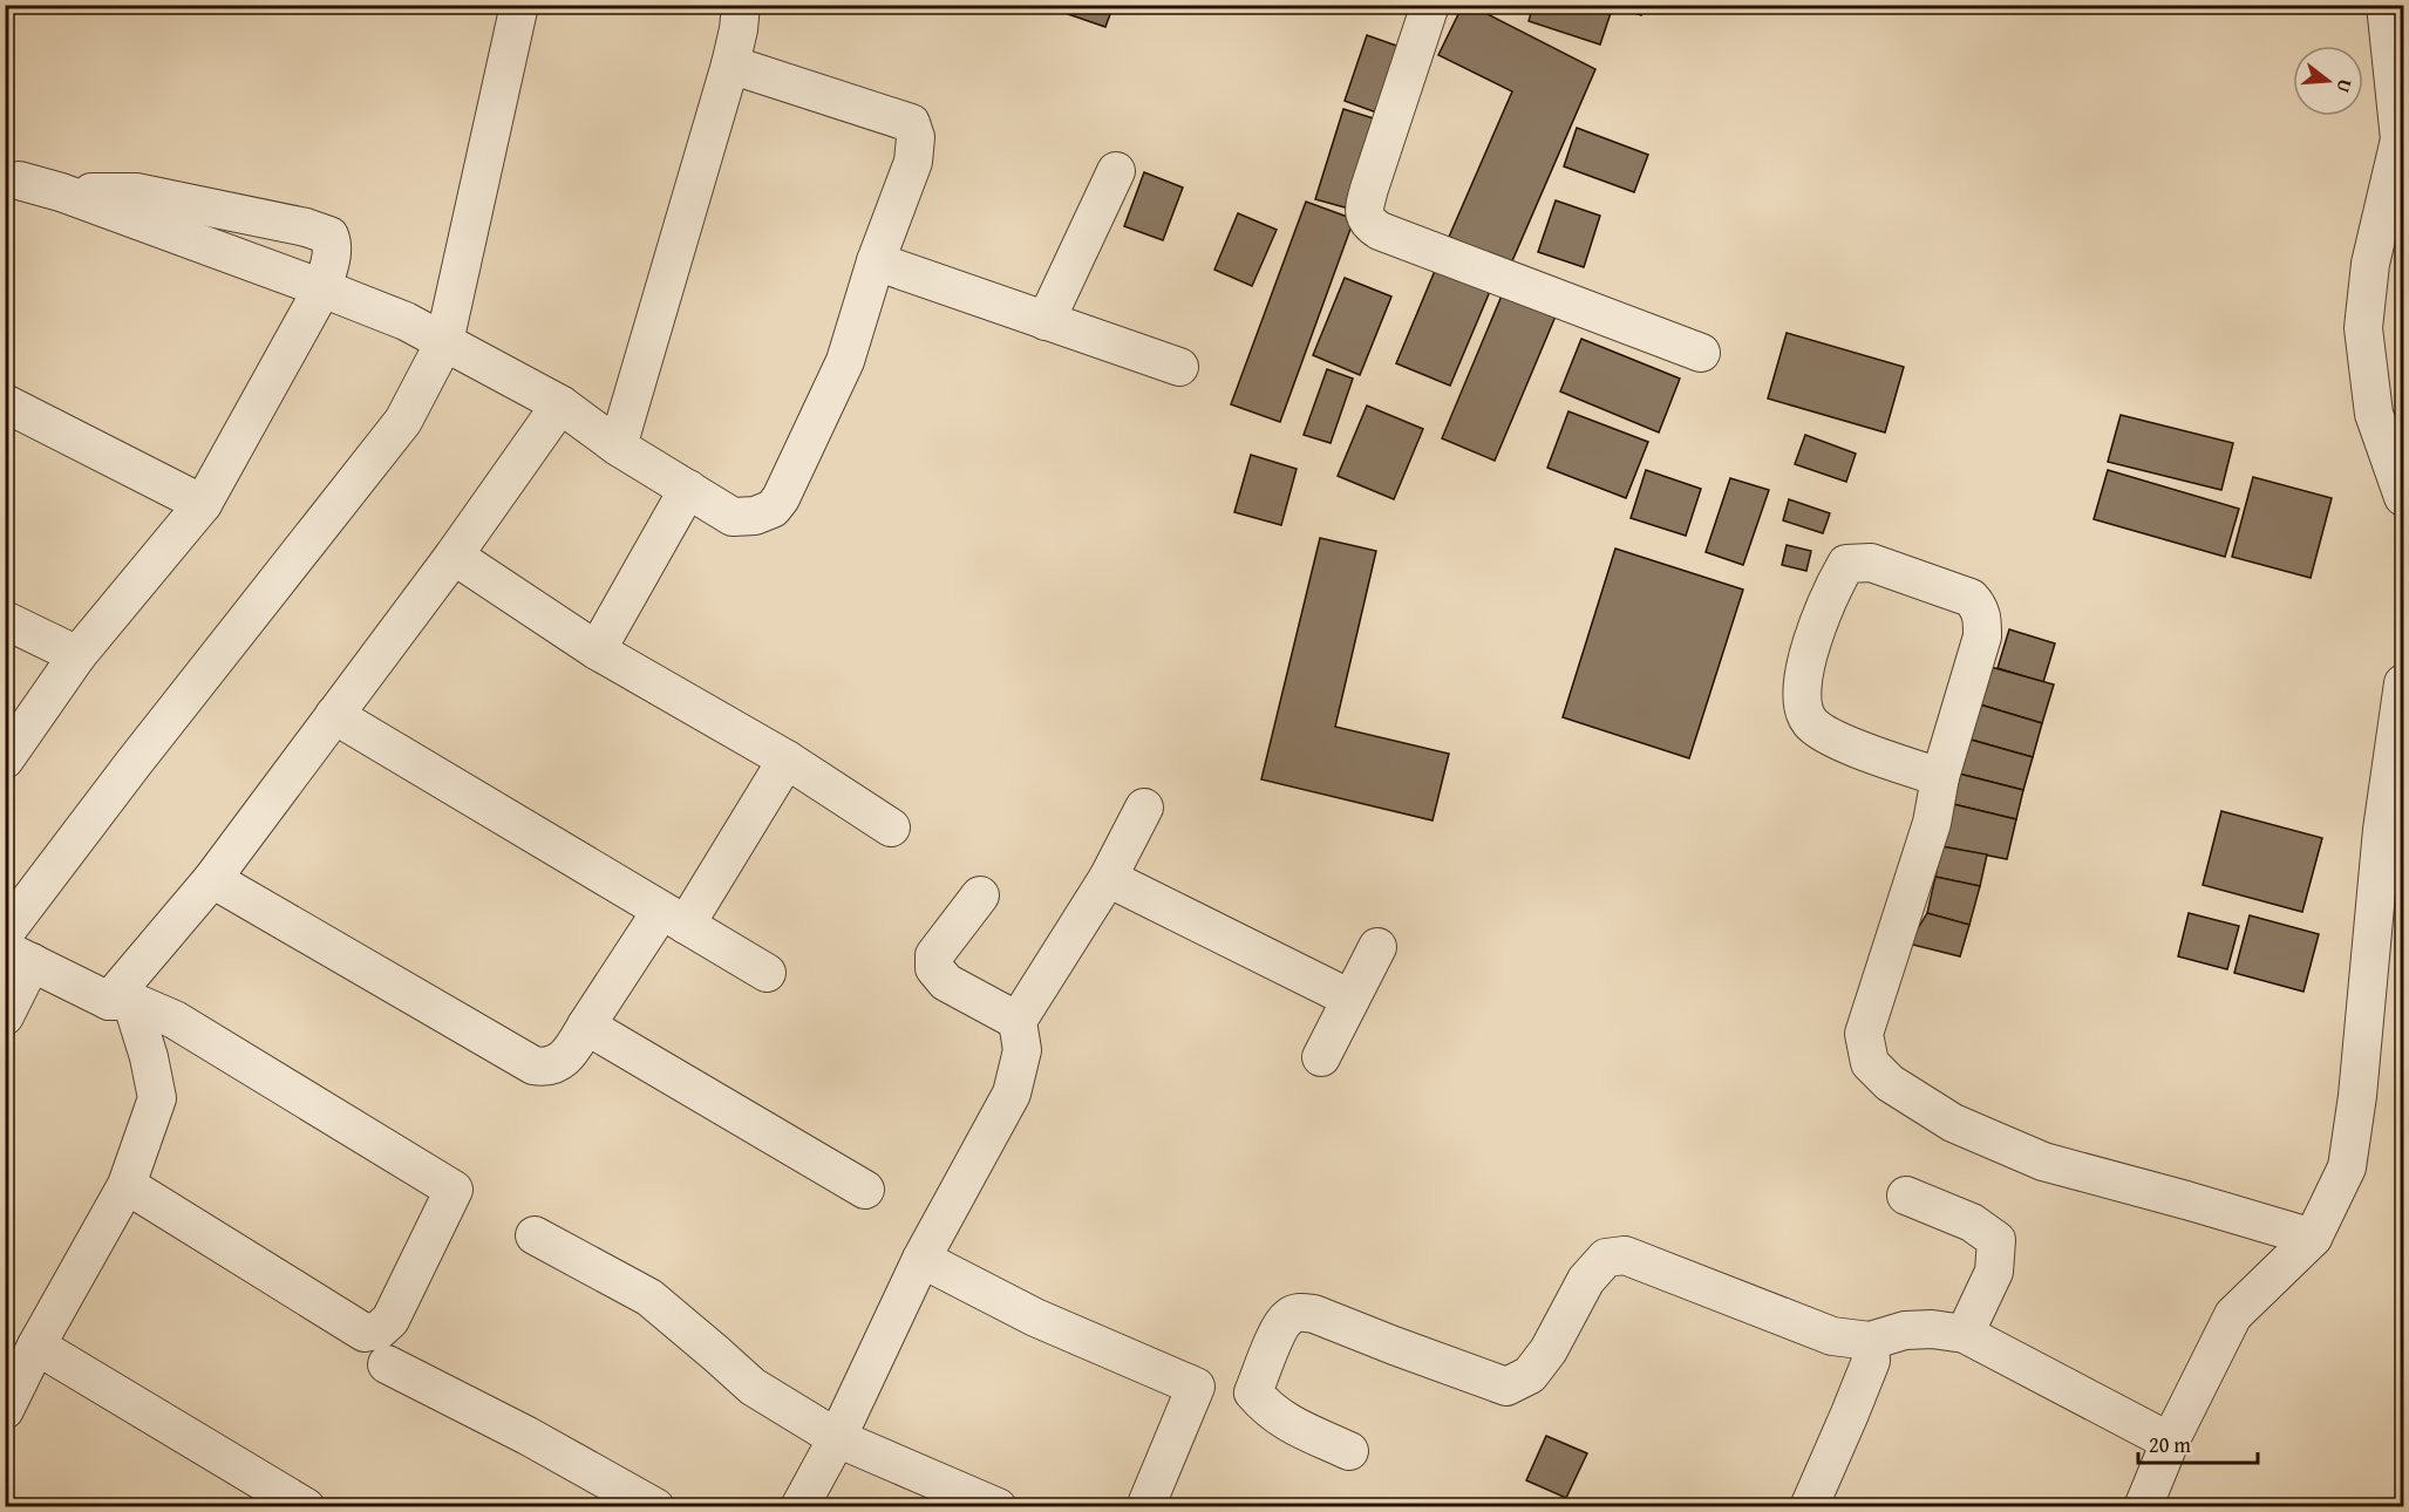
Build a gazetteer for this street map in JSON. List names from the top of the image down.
{
  "scale_bar": "20 m",
  "north": "right"
}
